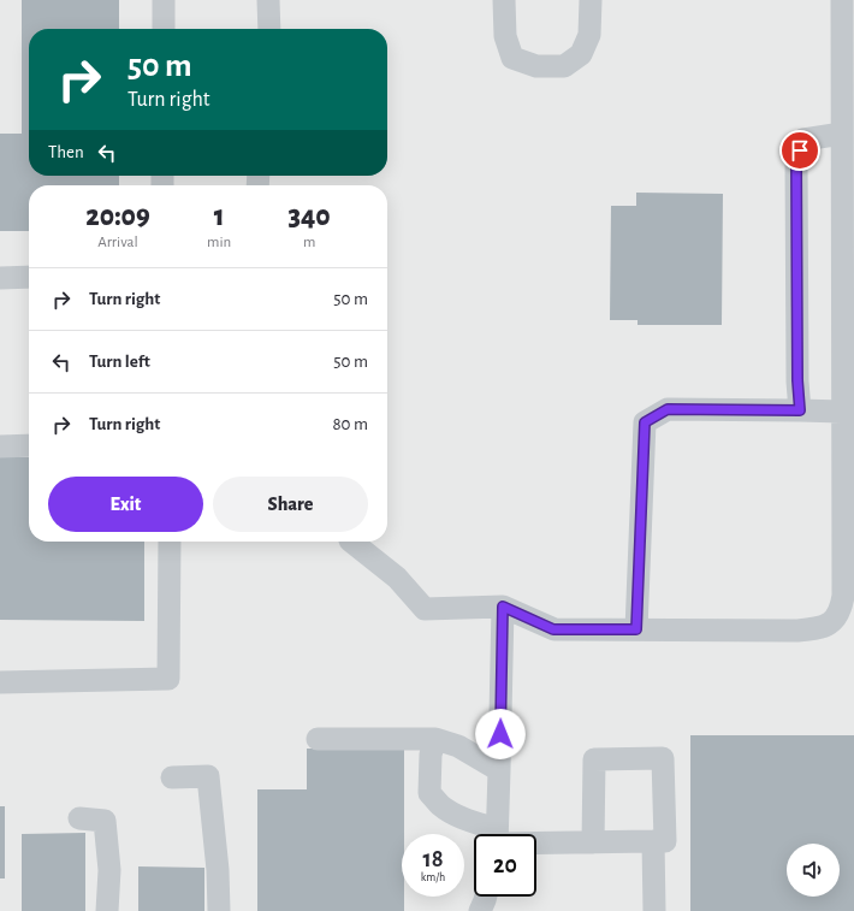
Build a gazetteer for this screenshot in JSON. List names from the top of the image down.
{
  "page": {
    "turn": ["50 m", "Turn right"],
    "then": "Then",
    "eta": [
      "20:09",
      "Arrival",
      "1",
      "min",
      "340",
      "m"
    ],
    "list": [
      {
        "name": "Turn right",
        "value": "50 m"
      },
      {
        "name": "Turn left",
        "value": "50 m"
      },
      {
        "name": "Turn right",
        "value": "80 m"
      }
    ],
    "buttons": ["Exit", "Share"],
    "speed": "18 km/h",
    "limit": "20"
  }
}
